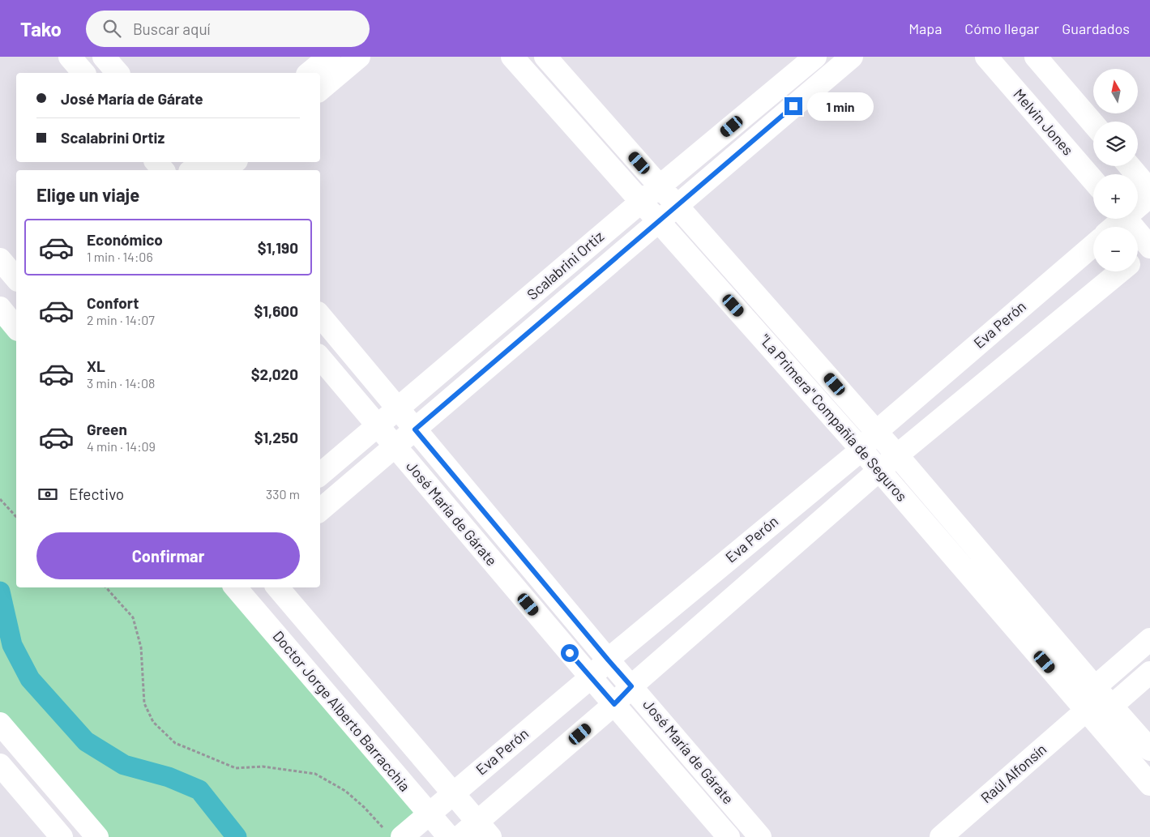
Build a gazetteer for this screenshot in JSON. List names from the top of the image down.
{
  "streets": {
    "street": [
      "Melvin Jones",
      "Scalabrini Ortiz",
      "Eva Perón",
      "\"La Primera\" Compañía de Seguros",
      "José María de Gárate",
      "Doctor Jorge Alberto Barracchia",
      "Raúl Alfonsín"
    ]
  },
  "crossings": [
    ["Scalabrini Ortiz", "\"La Primera\" Compañía de Seguros"],
    ["Scalabrini Ortiz", "José María de Gárate"],
    ["Eva Perón", "\"La Primera\" Compañía de Seguros"],
    ["Eva Perón", "José María de Gárate"],
    ["Eva Perón", "Doctor Jorge Alberto Barracchia"],
    ["\"La Primera\" Compañía de Seguros", "Raúl Alfonsín"]
  ],
  "north": "top",
  "page": {
    "header": "Tako",
    "search": "Buscar aquí",
    "nav": ["Mapa", "Cómo llegar", "Guardados"],
    "map_buttons": ["+", "−"],
    "banner": ["José María de Gárate", "Scalabrini Ortiz"],
    "bubble": "1 min",
    "heading": "Elige un viaje",
    "list": [
      {
        "name": "Económico",
        "note": "1 min · 14:06",
        "value": "$1,190"
      },
      {
        "name": "Confort",
        "note": "2 min · 14:07",
        "value": "$1,600"
      },
      {
        "name": "XL",
        "note": "3 min · 14:08",
        "value": "$2,020"
      },
      {
        "name": "Green",
        "note": "4 min · 14:09",
        "value": "$1,250"
      }
    ],
    "pay": ["Efectivo", "330 m"],
    "buttons": "Confirmar"
  }
}
